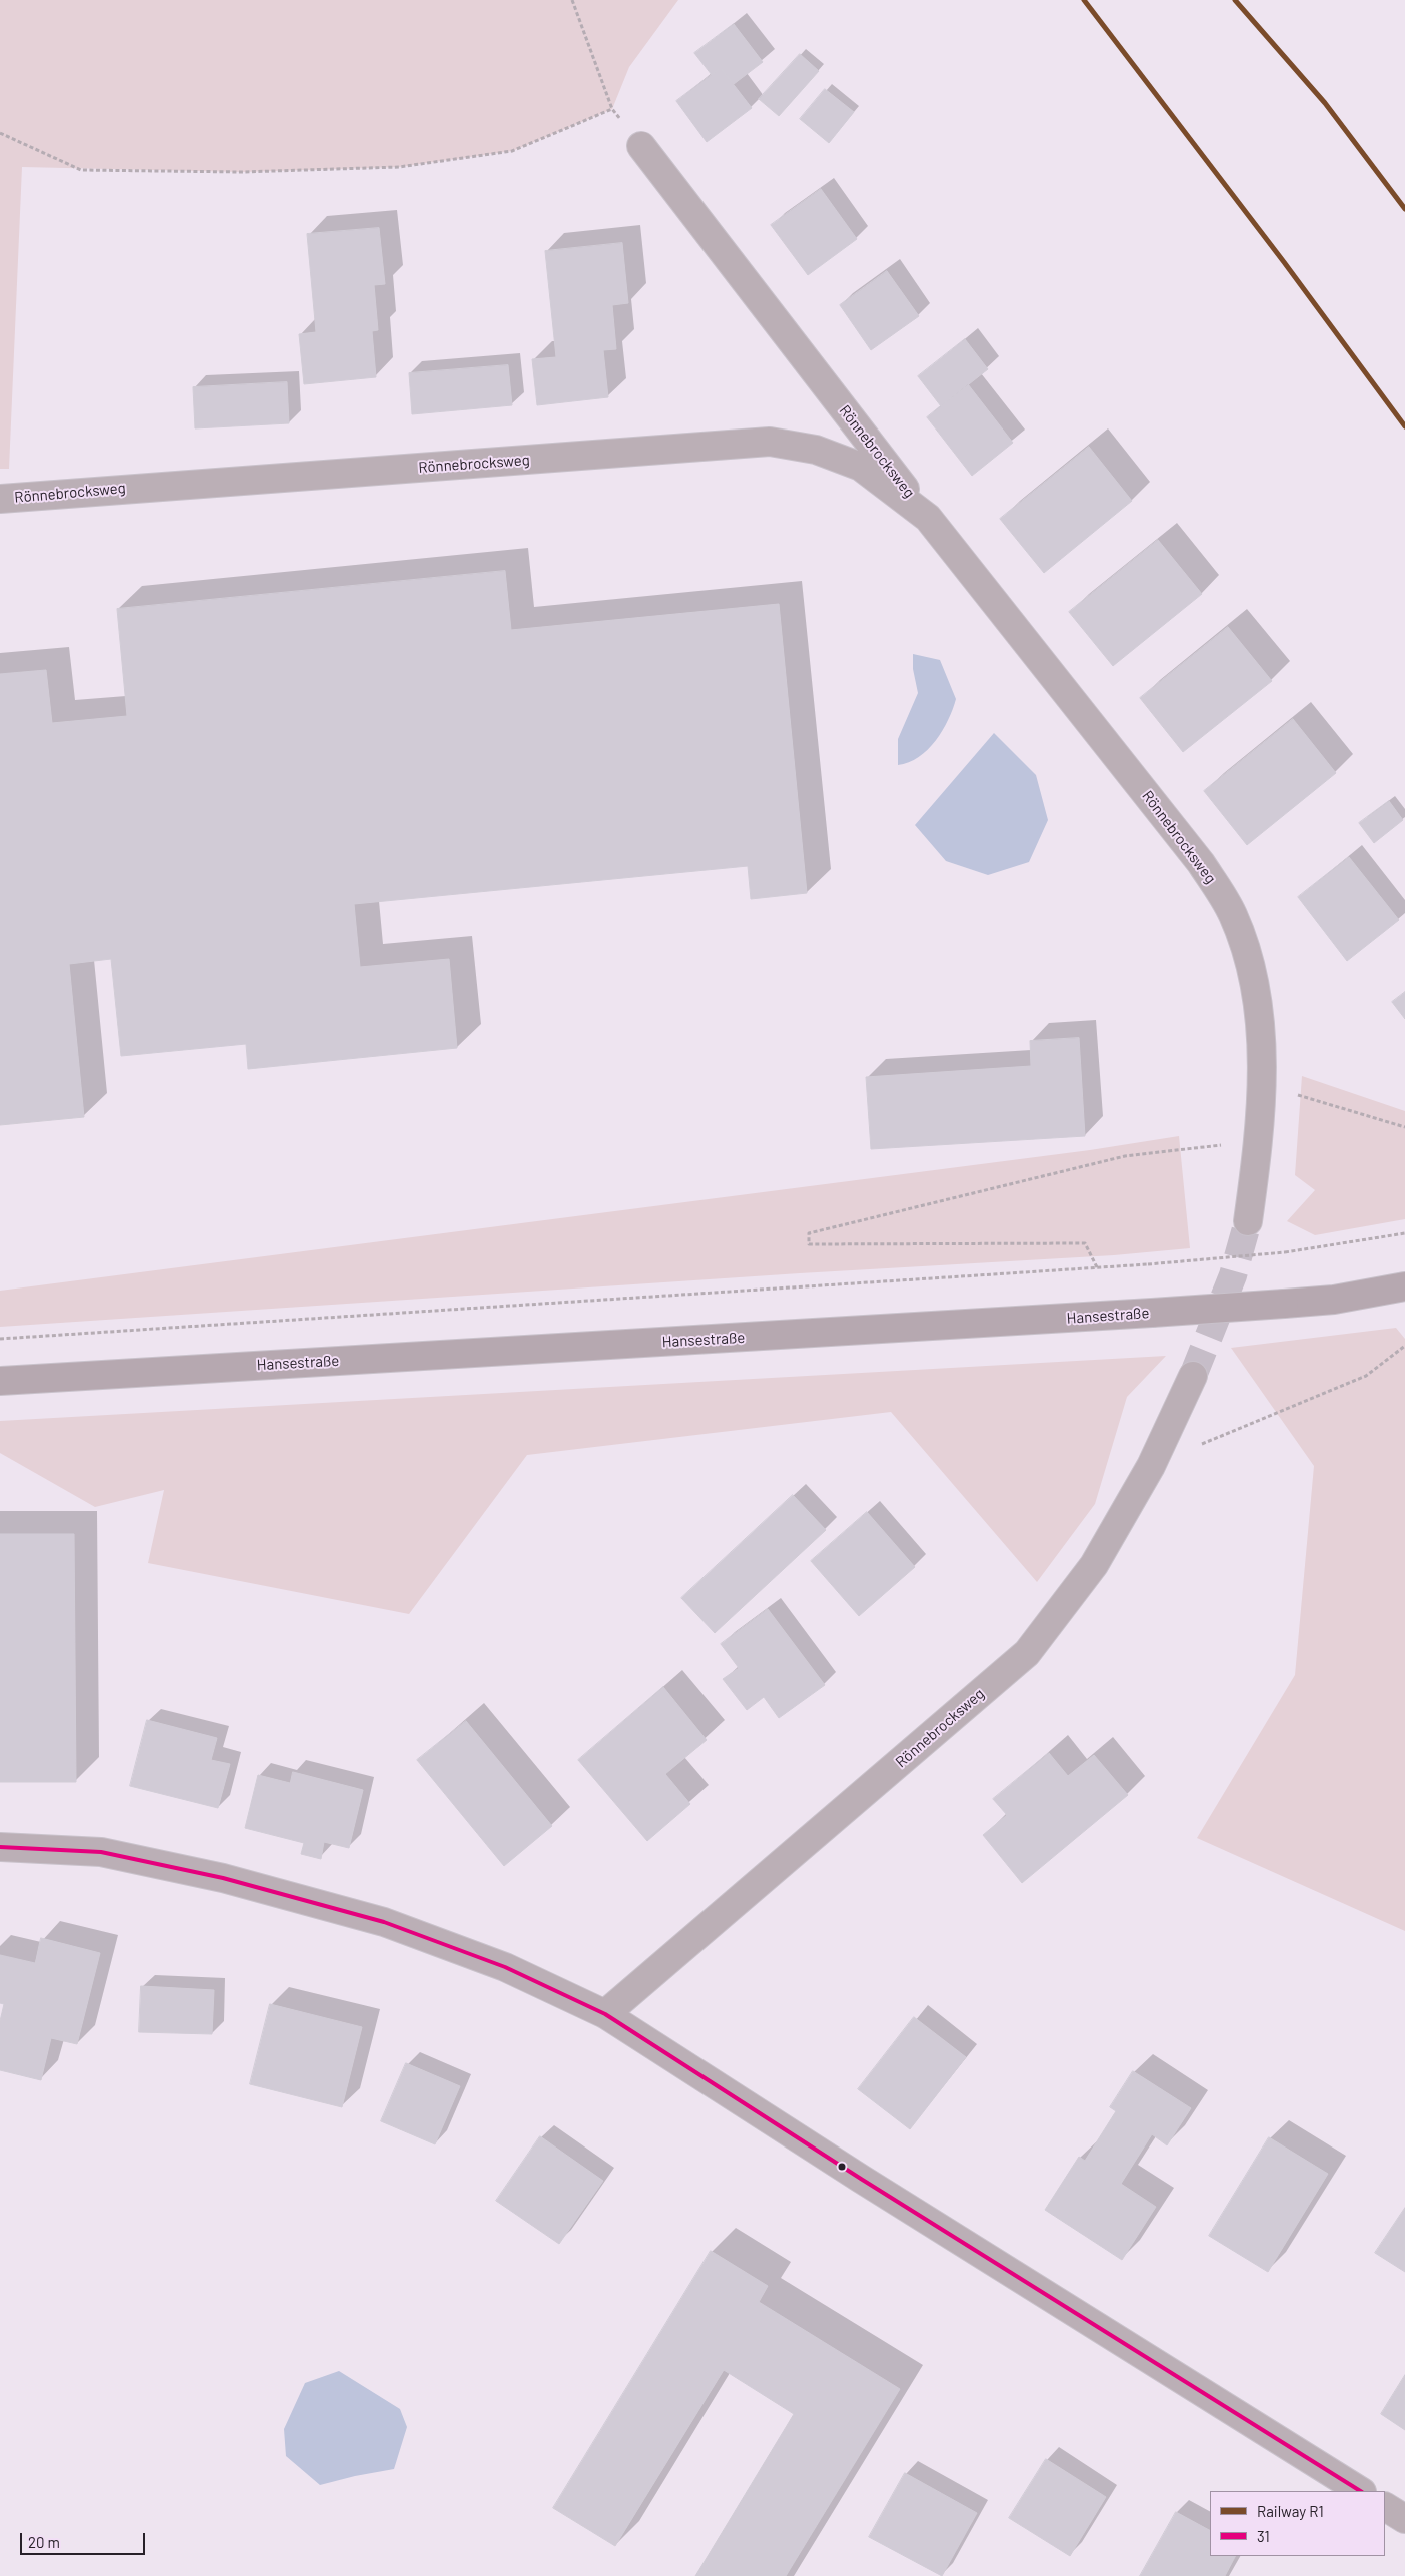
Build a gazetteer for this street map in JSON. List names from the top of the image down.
{
  "streets": {
    "main road": ["Hansestraße"],
    "street": ["Rönnebrocksweg"]
  },
  "lines": ["rail line R1", "transit line 31"],
  "legend": ["Railway R1", "31"],
  "scale_bar": "20 m"
}
